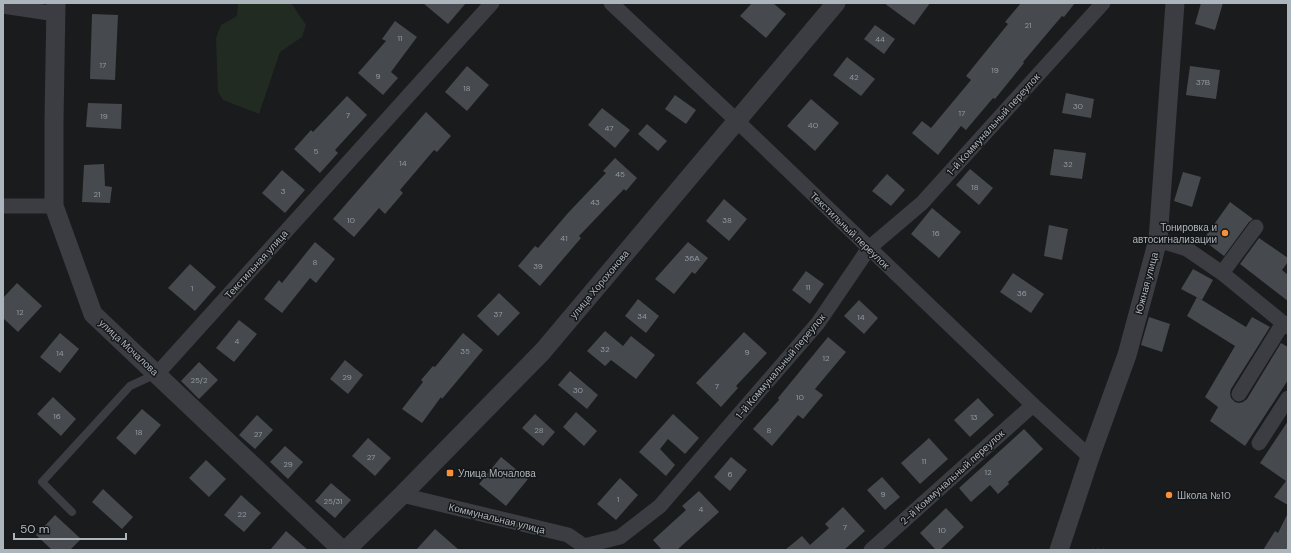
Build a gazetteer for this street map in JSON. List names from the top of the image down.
{
  "streets": {
    "street": [
      "1-й Коммунальный переулок",
      "Текстильный переулок",
      "Текстильная улица",
      "Южная улица",
      "улица Хорохонова",
      "улица Мочалова",
      "2-й Коммунальный переулок",
      "Коммунальная улица"
    ]
  },
  "crossings": [
    ["1-й Коммунальный переулок", "Текстильный переулок"],
    ["1-й Коммунальный переулок", "Коммунальная улица"],
    ["Текстильный переулок", "Южная улица"],
    ["Текстильный переулок", "улица Хорохонова"],
    ["Текстильный переулок", "2-й Коммунальный переулок"],
    ["Текстильная улица", "улица Мочалова"],
    ["улица Хорохонова", "Коммунальная улица"]
  ],
  "places": {
    "other": ["Тонировка и автосигнализации", "Школа №10"],
    "transit": ["Улица Мочалова"]
  },
  "house_numbers": [
    "21",
    "11",
    "44",
    "17",
    "19",
    "9",
    "42",
    "37В",
    "18",
    "30",
    "17",
    "7",
    "19",
    "40",
    "47",
    "5",
    "14",
    "32",
    "45",
    "18",
    "3",
    "21",
    "43",
    "10",
    "38",
    "16",
    "41",
    "36А",
    "8",
    "39",
    "11",
    "1",
    "36",
    "12",
    "37",
    "34",
    "14",
    "4",
    "32",
    "35",
    "9",
    "14",
    "12",
    "29",
    "25/2",
    "7",
    "30",
    "10",
    "16",
    "13",
    "28",
    "8",
    "18",
    "27",
    "27",
    "11",
    "29",
    "12",
    "6",
    "9",
    "1",
    "25/31",
    "4",
    "22",
    "7",
    "10"
  ],
  "scale_bar": "50 m"
}
